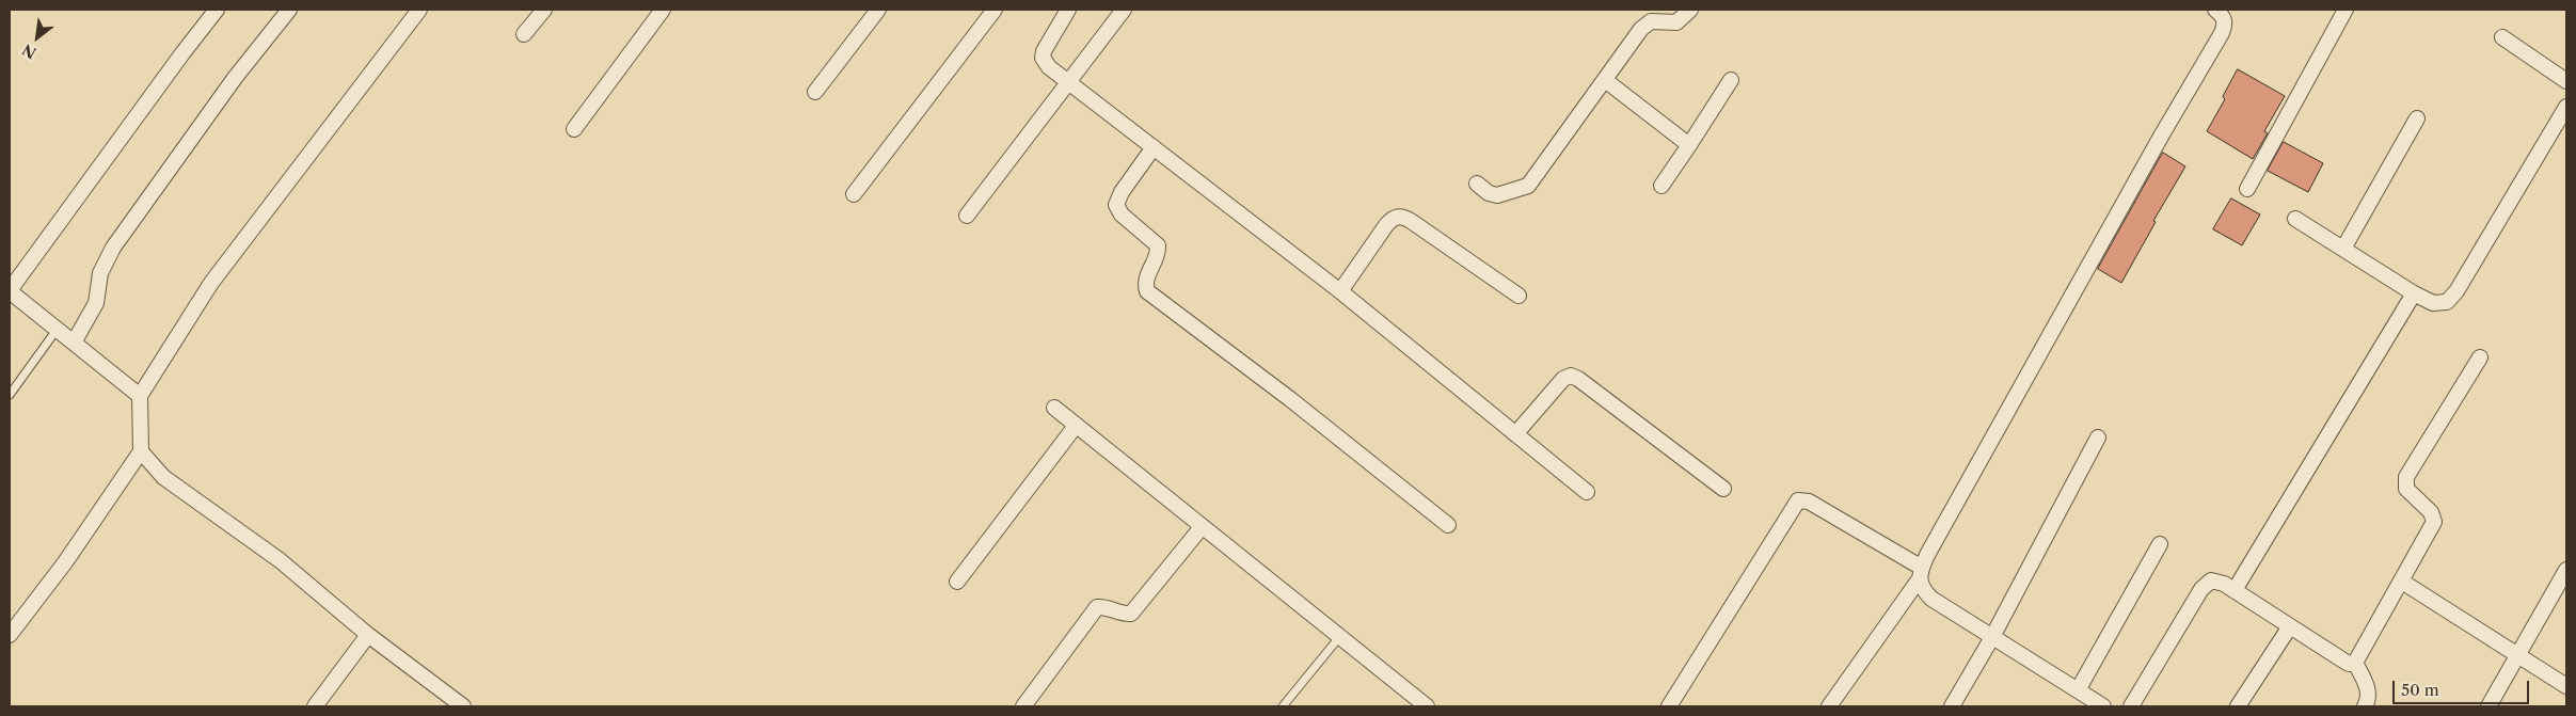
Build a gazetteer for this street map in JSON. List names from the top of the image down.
{
  "scale_bar": "50 m",
  "north": "bottom left"
}
